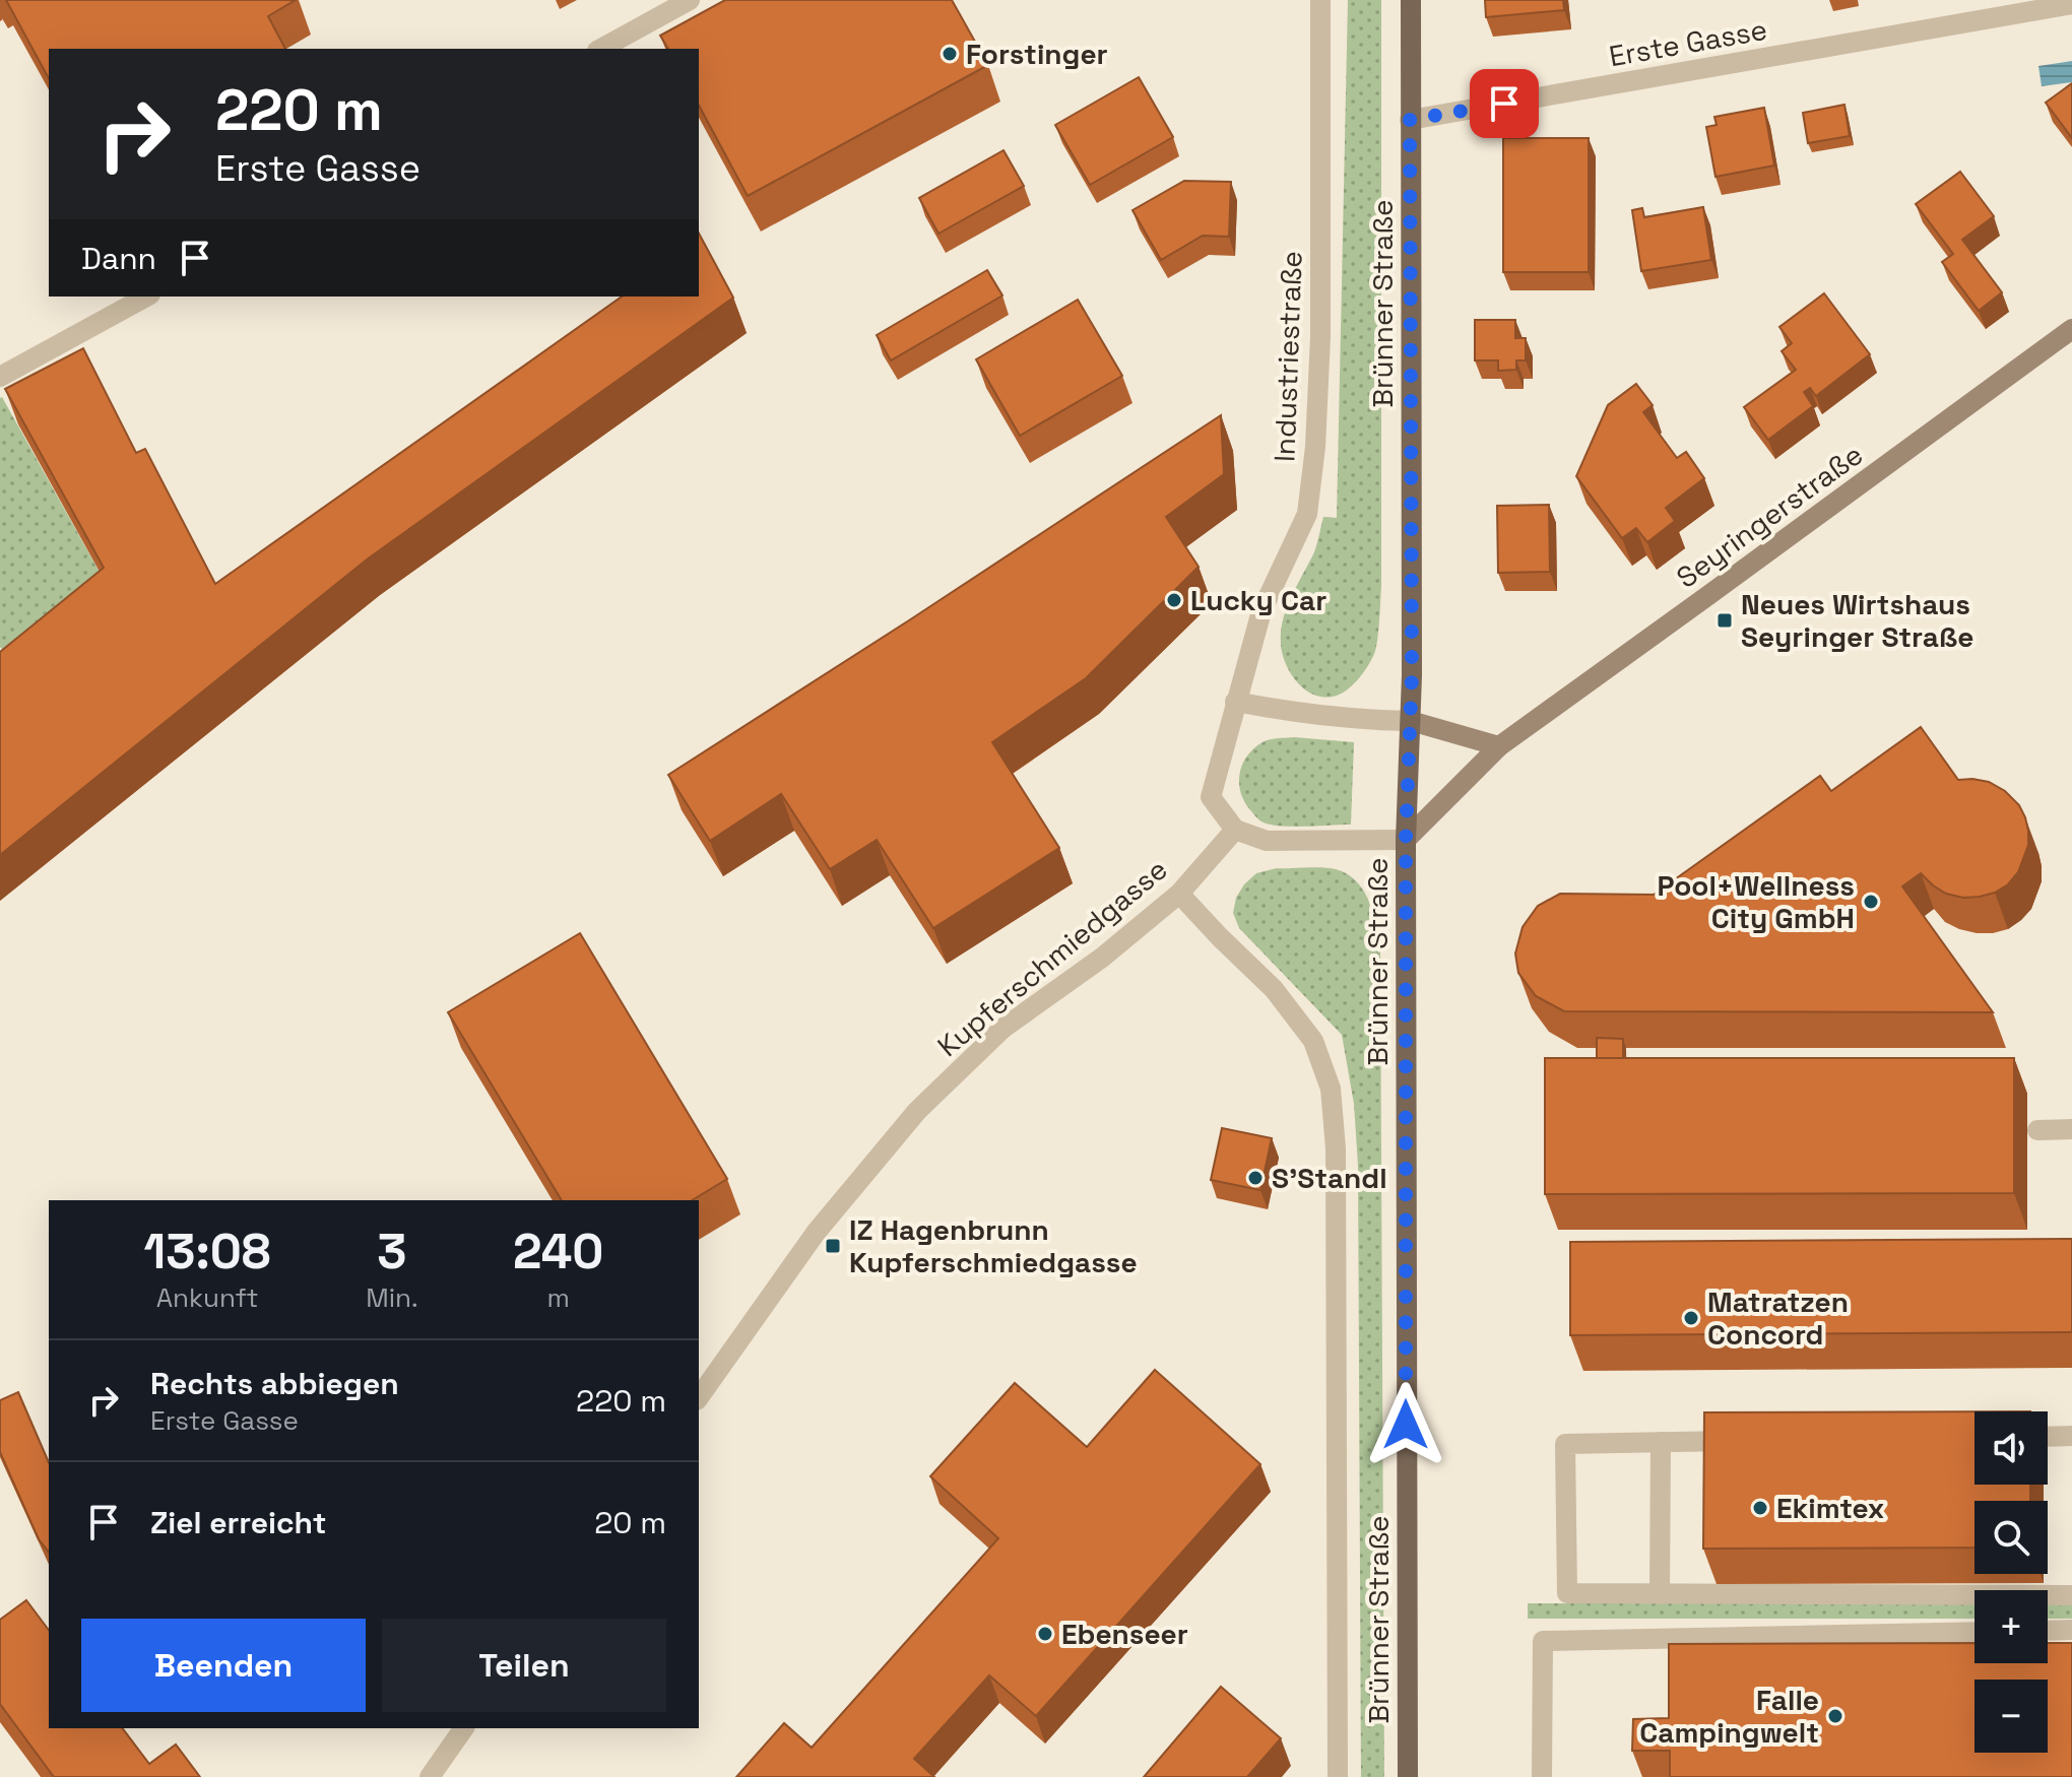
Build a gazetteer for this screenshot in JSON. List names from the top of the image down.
{
  "streets": {
    "main road": ["Brünner Straße"],
    "street": [
      "Erste Gasse",
      "Industriestraße",
      "Seyringerstraße",
      "Kupferschmiedgasse"
    ]
  },
  "crossings": [
    ["Erste Gasse", "Brünner Straße"],
    ["Brünner Straße", "Seyringerstraße"]
  ],
  "places": {
    "other": [
      "Forstinger",
      "Lucky Car",
      "Pool+Wellness City GmbH",
      "S'Standl",
      "Matratzen Concord",
      "Ekimtex",
      "Ebenseer",
      "Falle Campingwelt"
    ],
    "transit": ["Neues Wirtshaus Seyringer Straße", "IZ Hagenbrunn Kupferschmiedgasse"]
  },
  "page": {
    "turn": ["220 m", "Erste Gasse"],
    "then": "Dann",
    "eta": [
      "13:08",
      "Ankunft",
      "3",
      "Min.",
      "240",
      "m"
    ],
    "list": [
      {
        "name": "Rechts abbiegen",
        "note": "Erste Gasse",
        "value": "220 m"
      },
      {
        "name": "Ziel erreicht",
        "value": "20 m"
      }
    ],
    "map_buttons": ["+", "−"],
    "buttons": ["Beenden", "Teilen"]
  }
}
